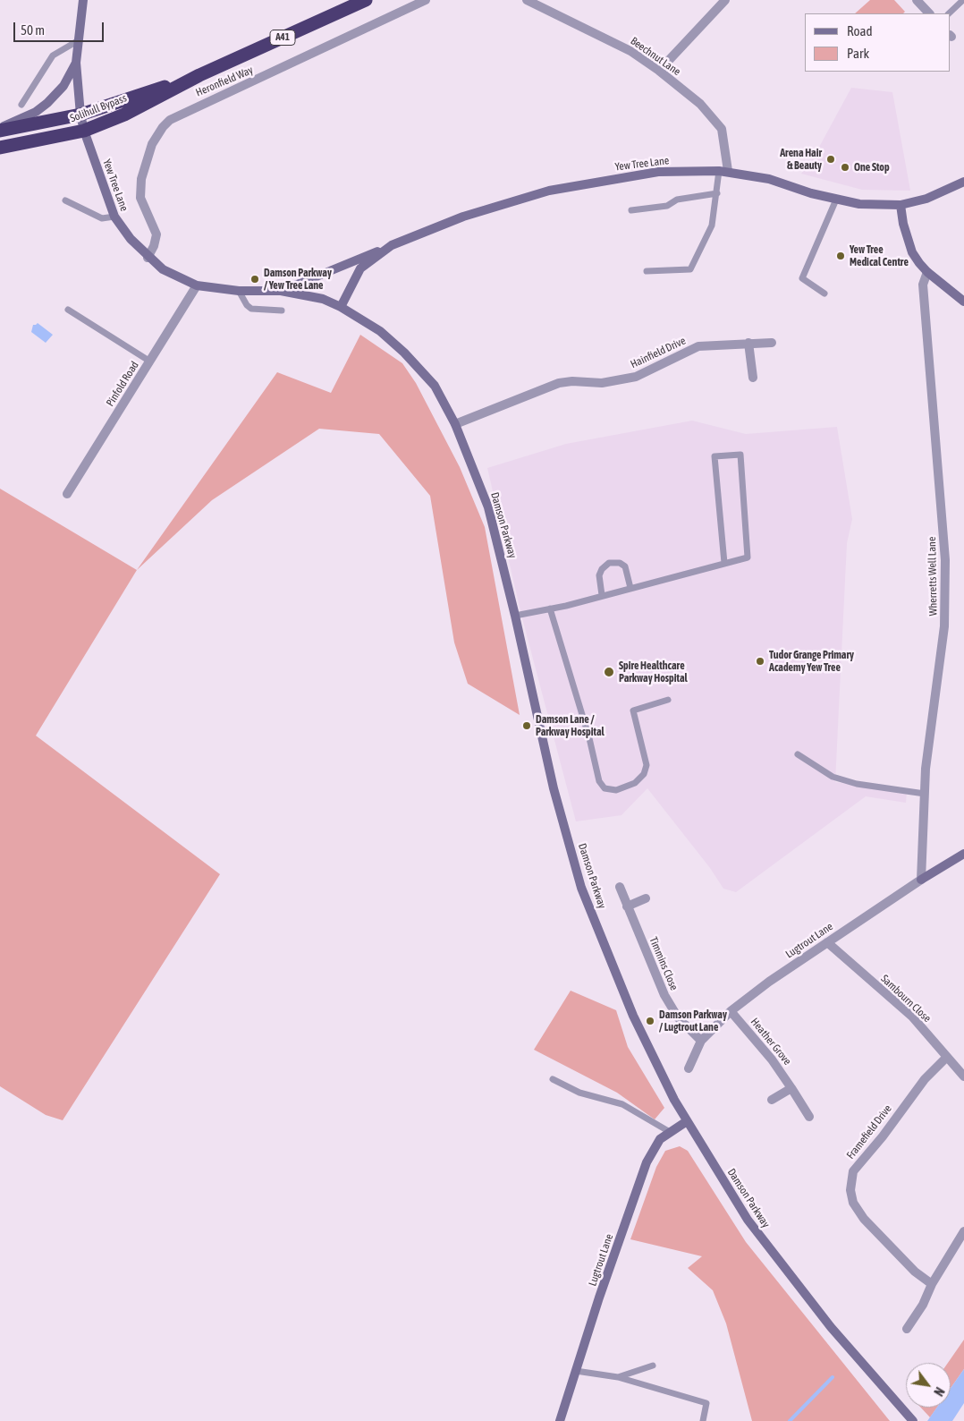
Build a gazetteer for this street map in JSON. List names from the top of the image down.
{
  "streets": {
    "highway": ["A41", "Solihull Bypass"],
    "street": [
      "Beechnut Lane",
      "Heronfield Way",
      "Yew Tree Lane",
      "Hainfield Drive",
      "Pinfold Road",
      "Damson Parkway",
      "Wherretts Well Lane",
      "Lugtrout Lane",
      "Timmins Close",
      "Sambourn Close",
      "Heather Grove",
      "Framefield Drive"
    ]
  },
  "crossings": [
    ["Beechnut Lane", "Yew Tree Lane"],
    ["Heronfield Way", "Yew Tree Lane"],
    ["Solihull Bypass", "Yew Tree Lane"],
    ["Yew Tree Lane", "Pinfold Road"],
    ["Yew Tree Lane", "Damson Parkway"],
    ["Hainfield Drive", "Damson Parkway"],
    ["Damson Parkway", "Lugtrout Lane"],
    ["Wherretts Well Lane", "Lugtrout Lane"],
    ["Lugtrout Lane", "Timmins Close"],
    ["Lugtrout Lane", "Sambourn Close"],
    ["Lugtrout Lane", "Heather Grove"],
    ["Sambourn Close", "Framefield Drive"]
  ],
  "places": [
    "Arena Hair & Beauty",
    "One Stop",
    "Yew Tree Medical Centre",
    "Damson Parkway / Yew Tree Lane",
    "Tudor Grange Primary Academy Yew Tree",
    "Spire Healthcare Parkway Hospital",
    "Damson Lane / Parkway Hospital",
    "Damson Parkway / Lugtrout Lane"
  ],
  "legend": ["Road", "Park"],
  "scale_bar": "50 m",
  "north": "bottom right"
}
